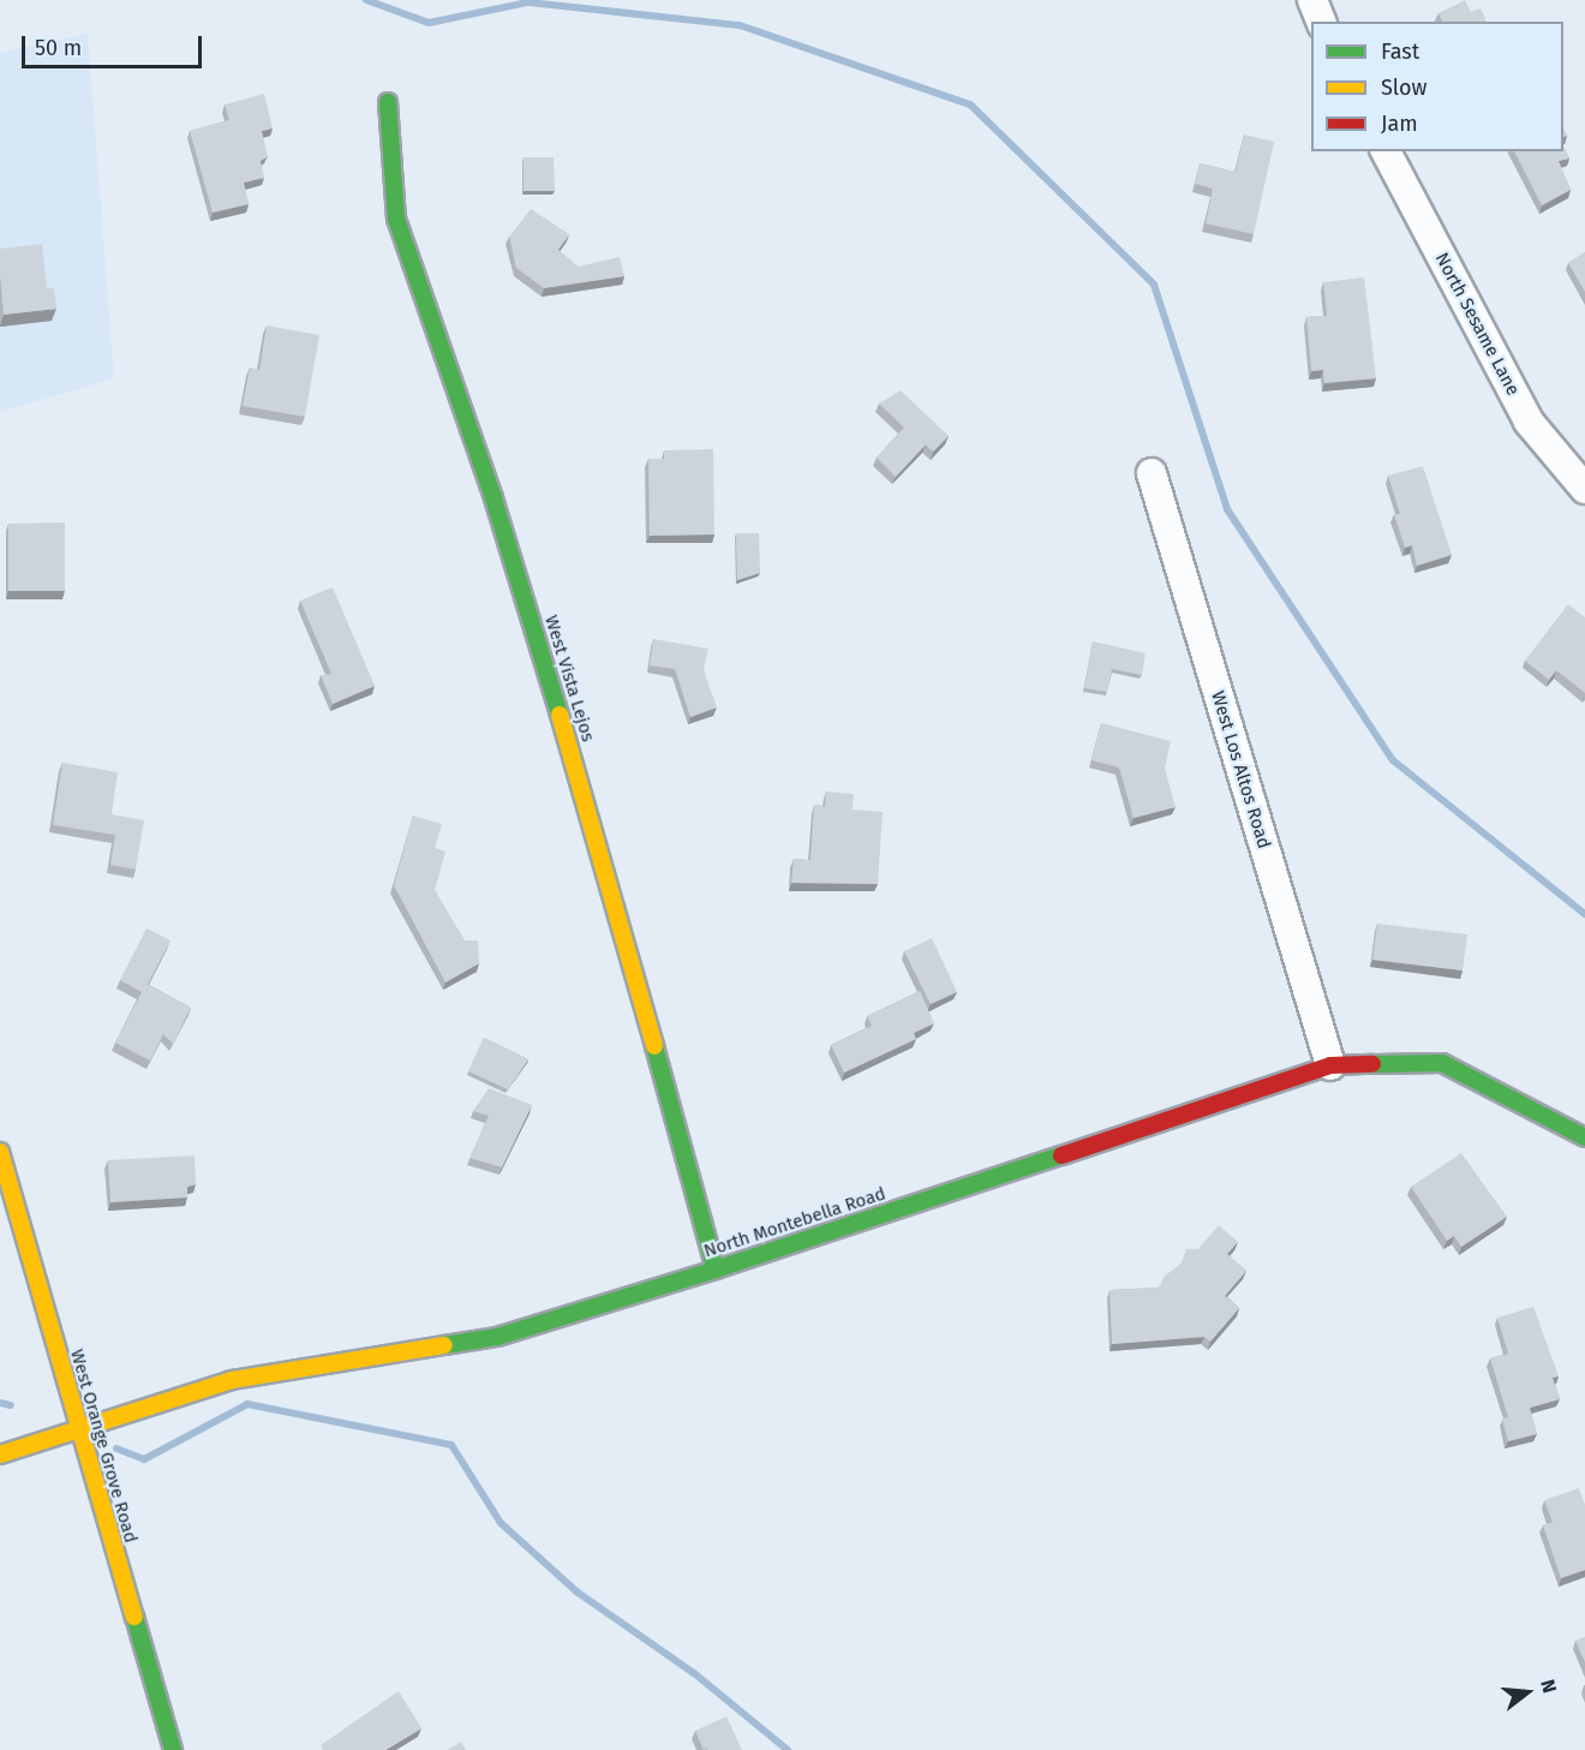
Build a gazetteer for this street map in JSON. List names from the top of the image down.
{
  "streets": {
    "street": [
      "North Sesame Lane",
      "West Vista Lejos",
      "West Los Altos Road",
      "North Montebella Road",
      "West Orange Grove Road"
    ]
  },
  "crossings": [
    ["West Vista Lejos", "North Montebella Road"],
    ["West Los Altos Road", "North Montebella Road"],
    ["North Montebella Road", "West Orange Grove Road"]
  ],
  "legend": ["Fast", "Slow", "Jam"],
  "scale_bar": "50 m",
  "north": "right"
}
